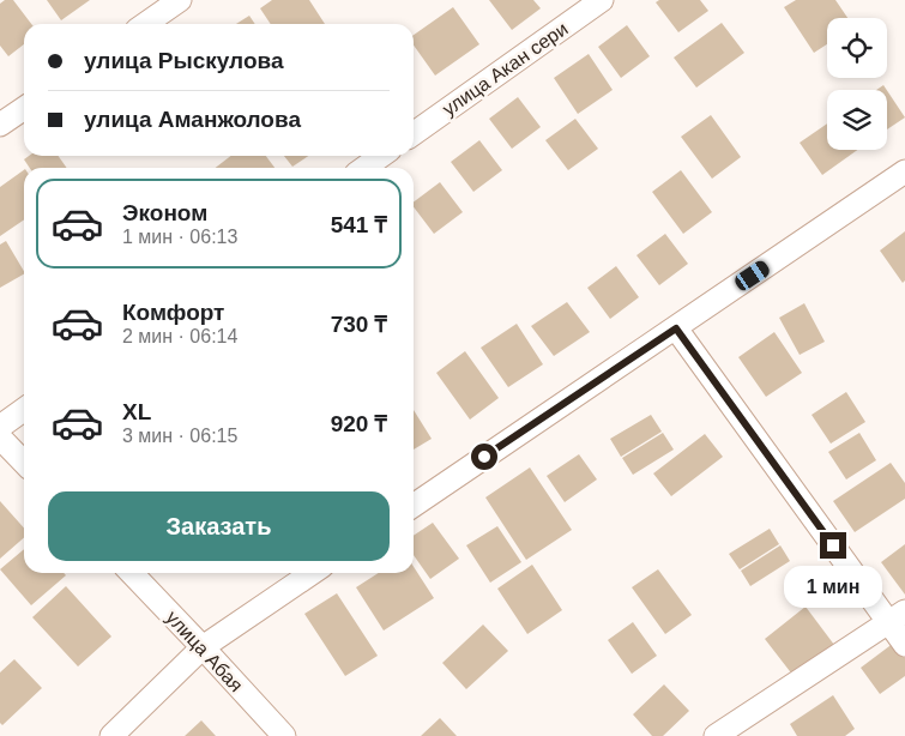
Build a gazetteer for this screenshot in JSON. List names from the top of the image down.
{
  "streets": {
    "street": ["улица Акан сери", "улица Абая"]
  },
  "page": {
    "banner": ["улица Рыскулова", "улица Аманжолова"],
    "list": [
      {
        "name": "Эконом",
        "note": "1 мин · 06:13",
        "value": "541 ₸"
      },
      {
        "name": "Комфорт",
        "note": "2 мин · 06:14",
        "value": "730 ₸"
      },
      {
        "name": "XL",
        "note": "3 мин · 06:15",
        "value": "920 ₸"
      }
    ],
    "buttons": "Заказать",
    "bubble": "1 мин"
  }
}
